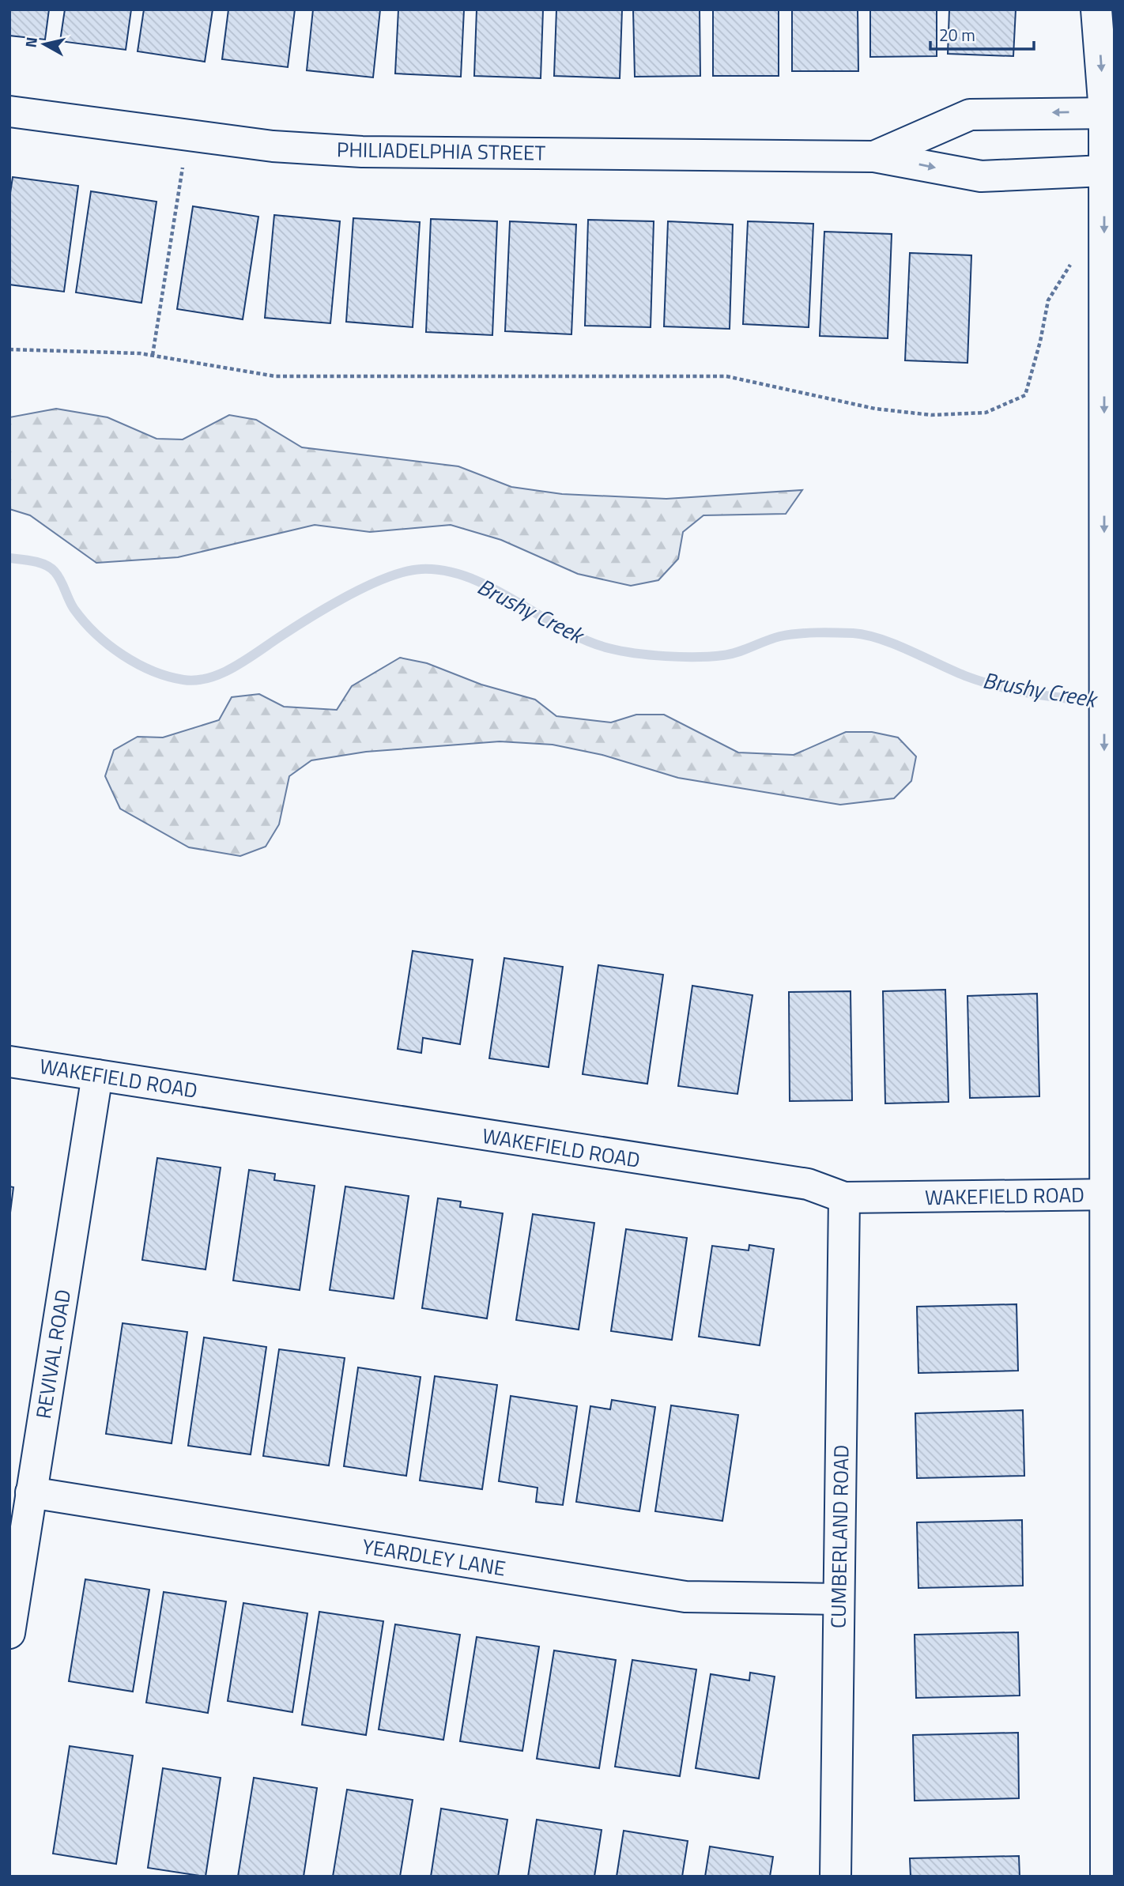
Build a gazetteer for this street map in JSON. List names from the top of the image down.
{
  "streets": {
    "street": [
      "PHILIADELPHIA STREET",
      "WAKEFIELD ROAD",
      "REVIVAL ROAD",
      "CUMBERLAND ROAD",
      "YEARDLEY LANE"
    ]
  },
  "crossings": [
    ["WAKEFIELD ROAD", "REVIVAL ROAD"],
    ["WAKEFIELD ROAD", "CUMBERLAND ROAD"],
    ["REVIVAL ROAD", "YEARDLEY LANE"],
    ["CUMBERLAND ROAD", "YEARDLEY LANE"]
  ],
  "water": ["Brushy Creek"],
  "scale_bar": "20 m",
  "north": "left"
}
